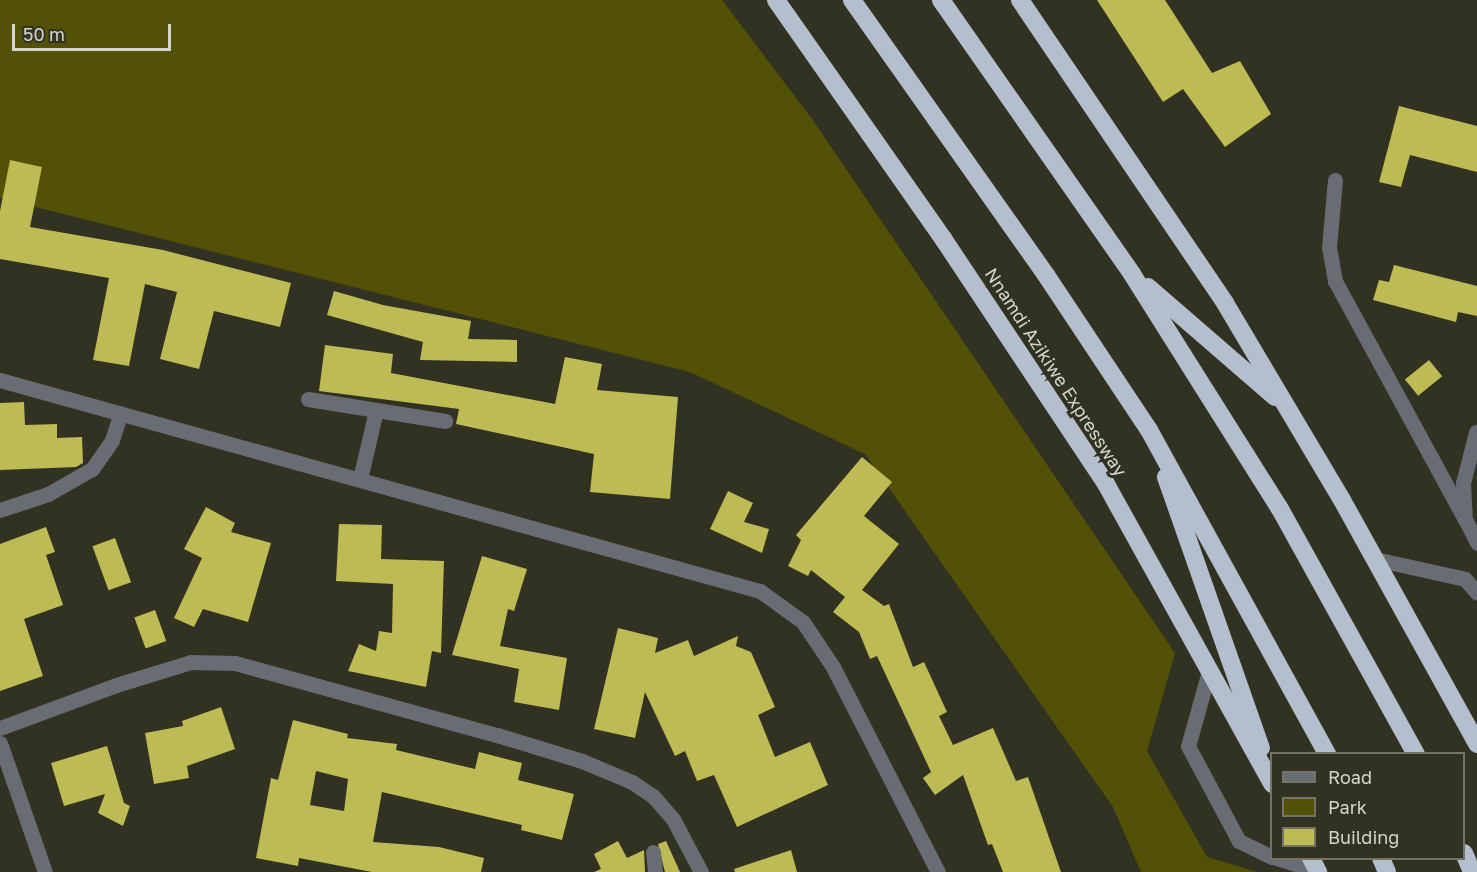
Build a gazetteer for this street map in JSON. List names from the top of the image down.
{
  "streets": {
    "highway": ["Nnamdi Azikiwe Expressway"]
  },
  "legend": ["Road", "Park", "Building"],
  "scale_bar": "50 m"
}
